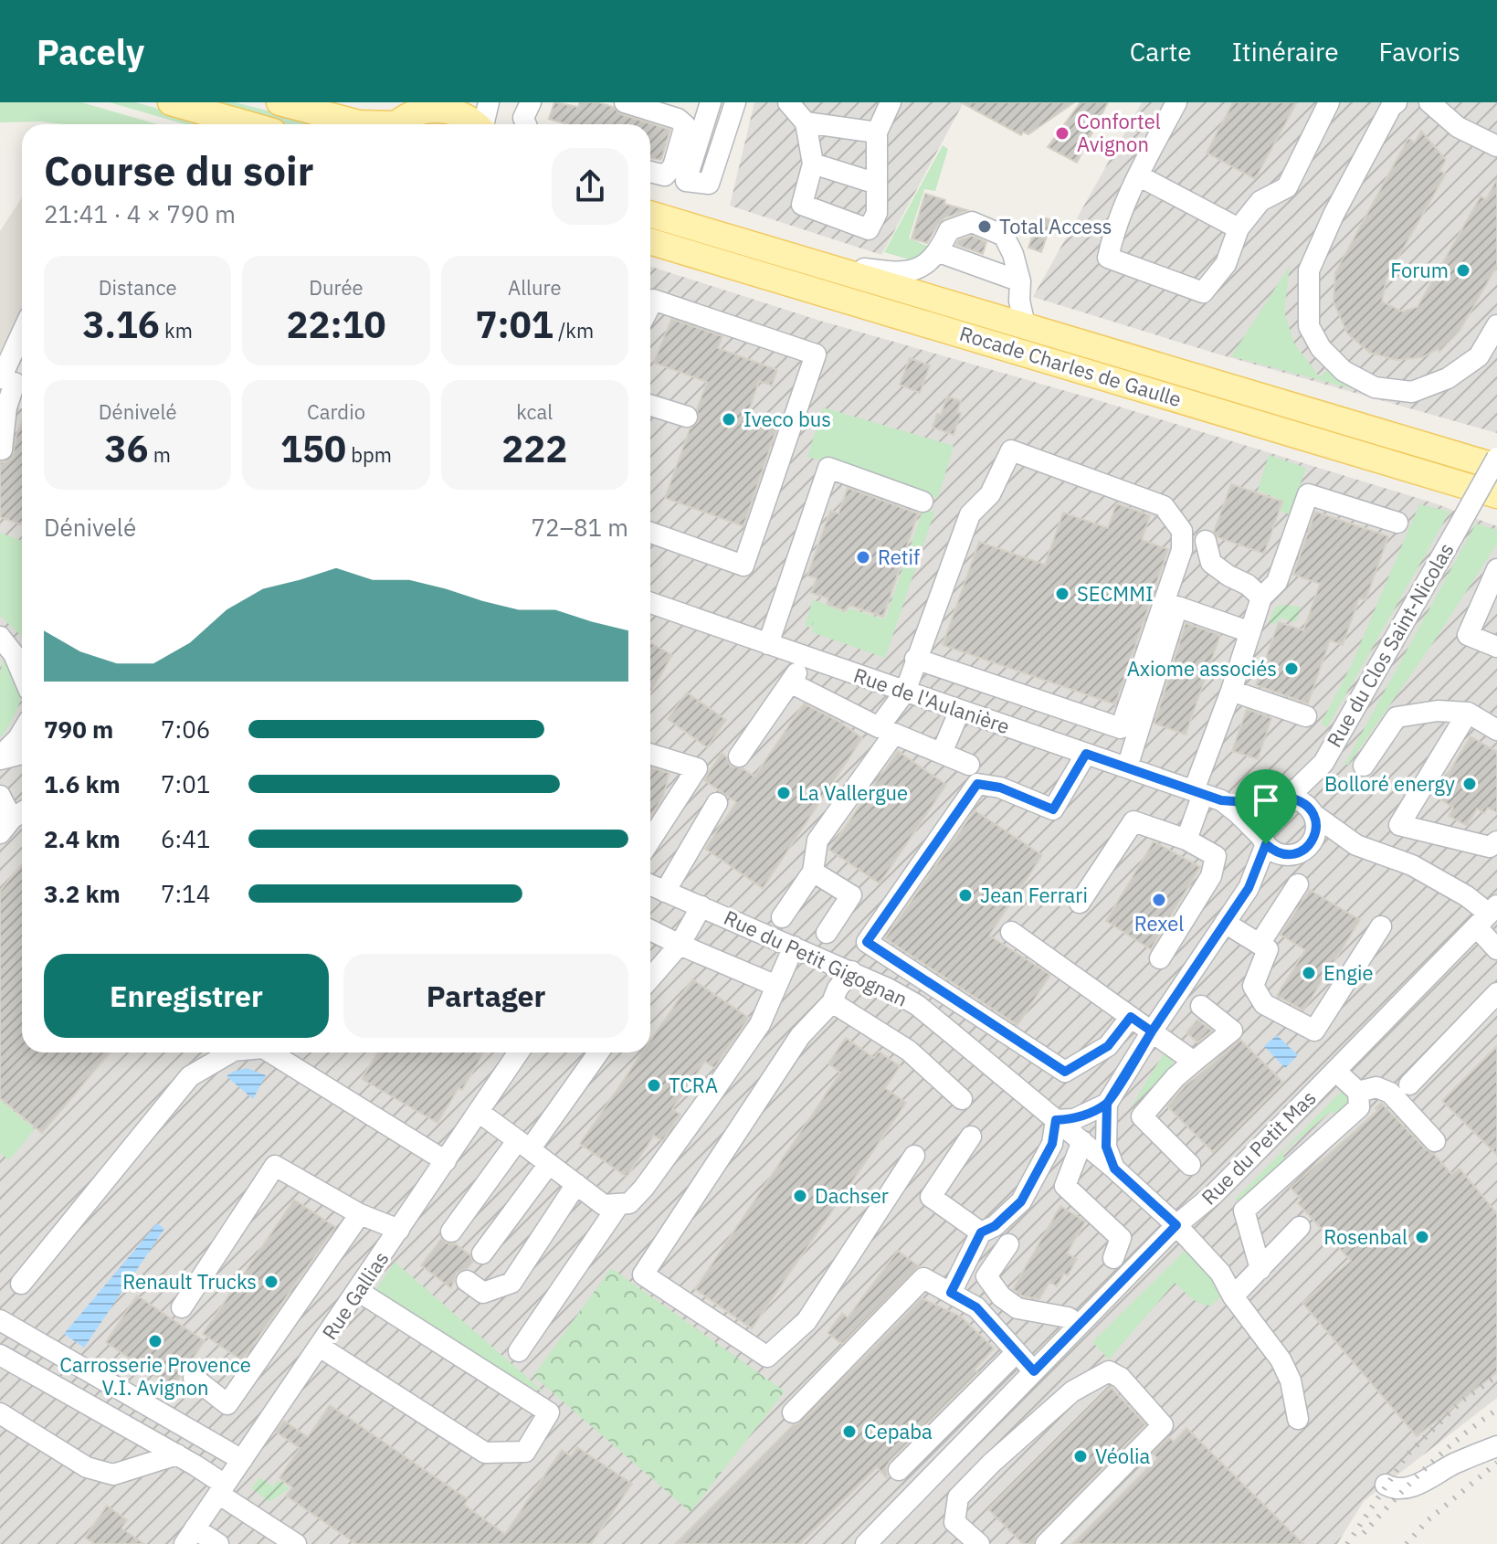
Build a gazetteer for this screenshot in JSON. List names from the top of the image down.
{
  "streets": {
    "main road": ["Rocade Charles de Gaulle"],
    "street": [
      "Rue du Clos Saint-Nicolas",
      "Rue de l'Aulanière",
      "Rue du Petit Gigognan",
      "Rue du Petit Mas",
      "Rue Gallias"
    ]
  },
  "crossings": [
    ["Rue du Clos Saint-Nicolas", "Rue de l'Aulanière"],
    ["Rue du Petit Gigognan", "Rue du Petit Mas"]
  ],
  "places": [
    "Confortel Avignon",
    "Total Access",
    "Forum",
    "Iveco bus",
    "Retif",
    "SECMMI",
    "Axiome associés",
    "Bolloré energy",
    "La Vallergue",
    "Jean Ferrari",
    "Rexel",
    "Engie",
    "TCRA",
    "Dachser",
    "Rosenbal",
    "Renault Trucks",
    "Carrosserie Provence V.I. Avignon",
    "Cepaba",
    "Véolia"
  ],
  "page": {
    "header": "Pacely",
    "nav": ["Carte", "Itinéraire", "Favoris"],
    "heading": ["Course du soir", "21:41 · 4 × 790 m"],
    "stats": [
      ["Distance", "3.16 km"],
      ["Durée", "22:10"],
      ["Allure", "7:01 /km"],
      ["Dénivelé", "36 m"],
      ["Cardio", "150 bpm"],
      ["kcal", "222"]
    ],
    "chart": ["Dénivelé", "72–81 m"],
    "list": [
      {
        "name": "790 m",
        "note": "7:06"
      },
      {
        "name": "1.6 km",
        "note": "7:01"
      },
      {
        "name": "2.4 km",
        "note": "6:41"
      },
      {
        "name": "3.2 km",
        "note": "7:14"
      }
    ],
    "buttons": ["Enregistrer", "Partager"]
  }
}
